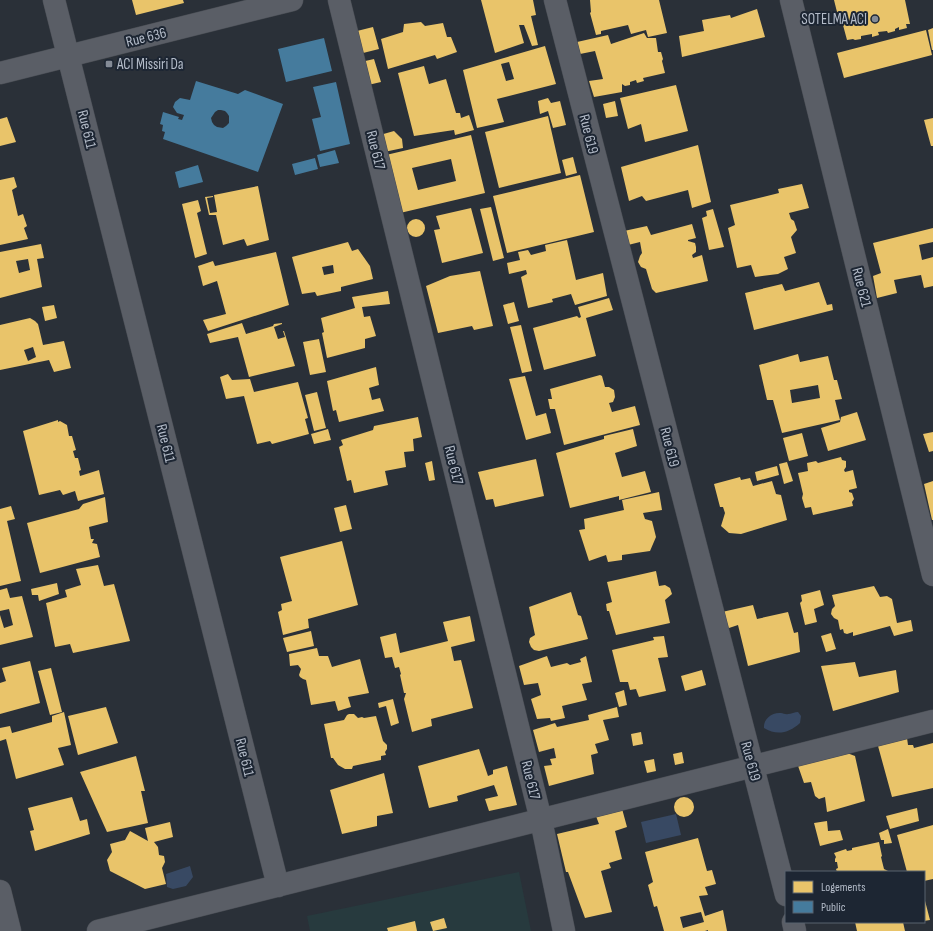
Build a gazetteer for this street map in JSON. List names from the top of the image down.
{
  "streets": {
    "street": [
      "Rue 636",
      "Rue 611",
      "Rue 619",
      "Rue 617",
      "Rue 621"
    ]
  },
  "crossings": [
    ["Rue 636", "Rue 611"]
  ],
  "places": {
    "other": ["SOTELMA ACI"],
    "transit": ["ACI Missiri Da"]
  },
  "legend": ["Logements", "Public"]
}
